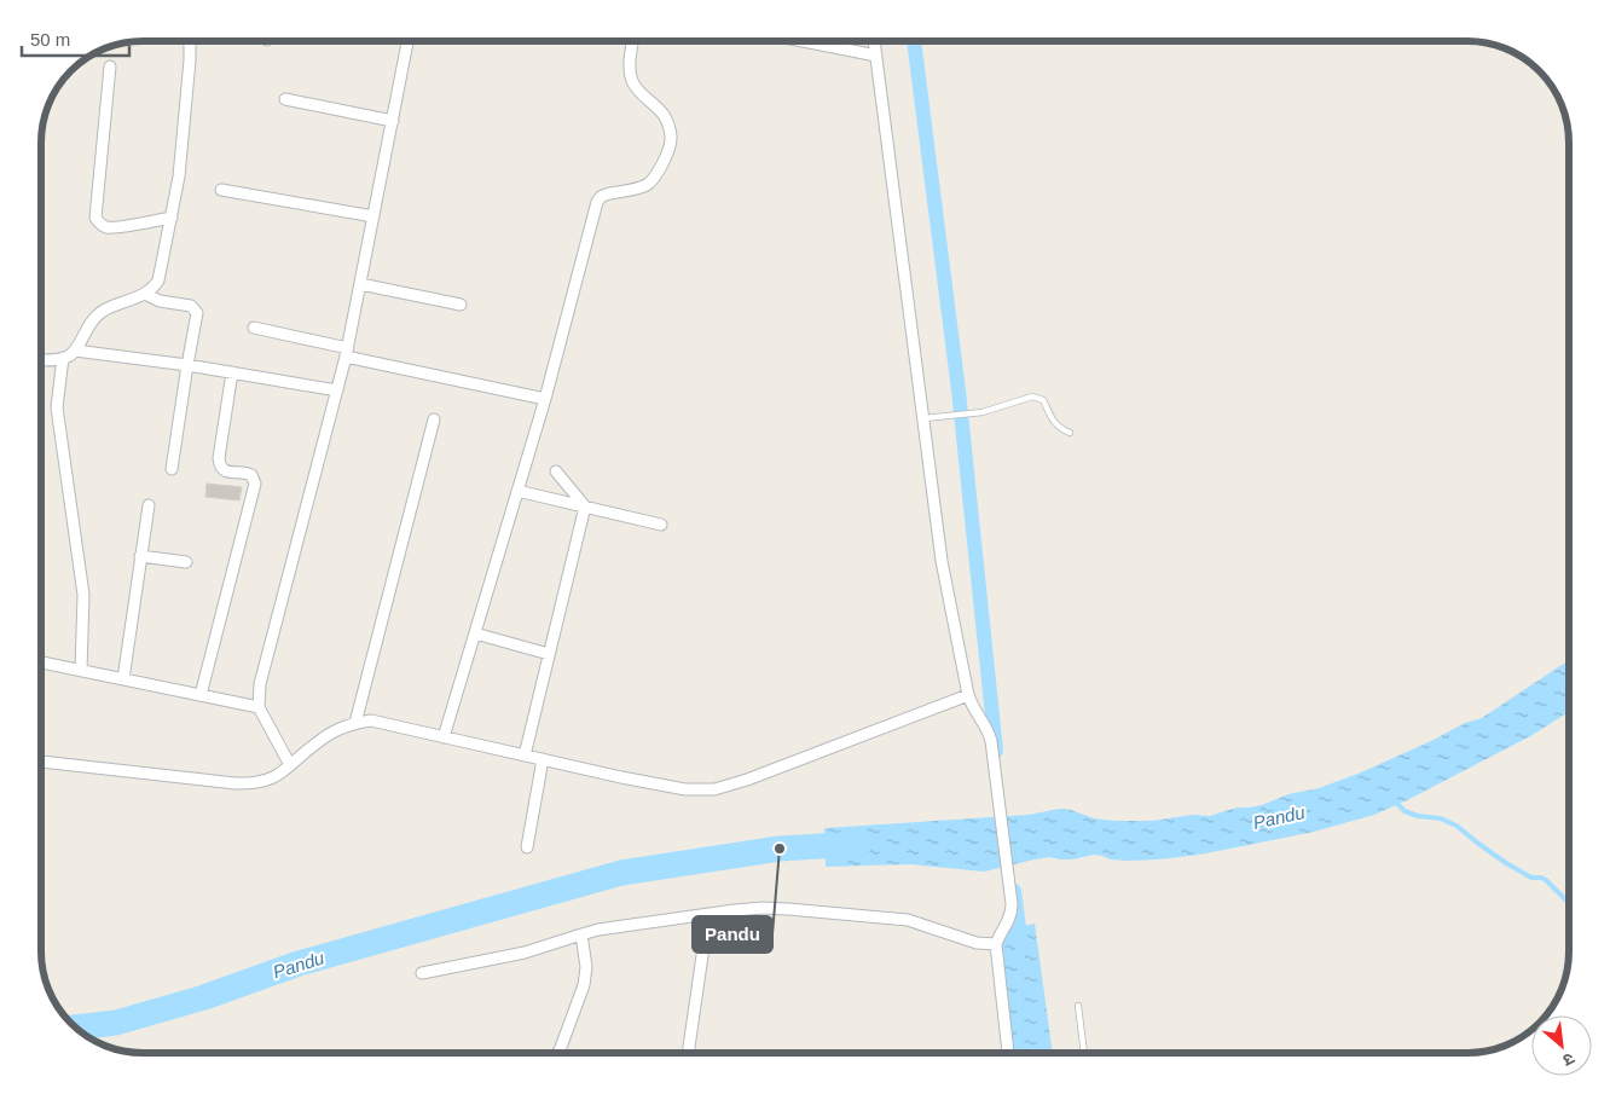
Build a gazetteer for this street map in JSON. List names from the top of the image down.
{
  "water": ["Pandu"],
  "places": ["Pandu"],
  "scale_bar": "50 m",
  "north": "bottom right"
}
